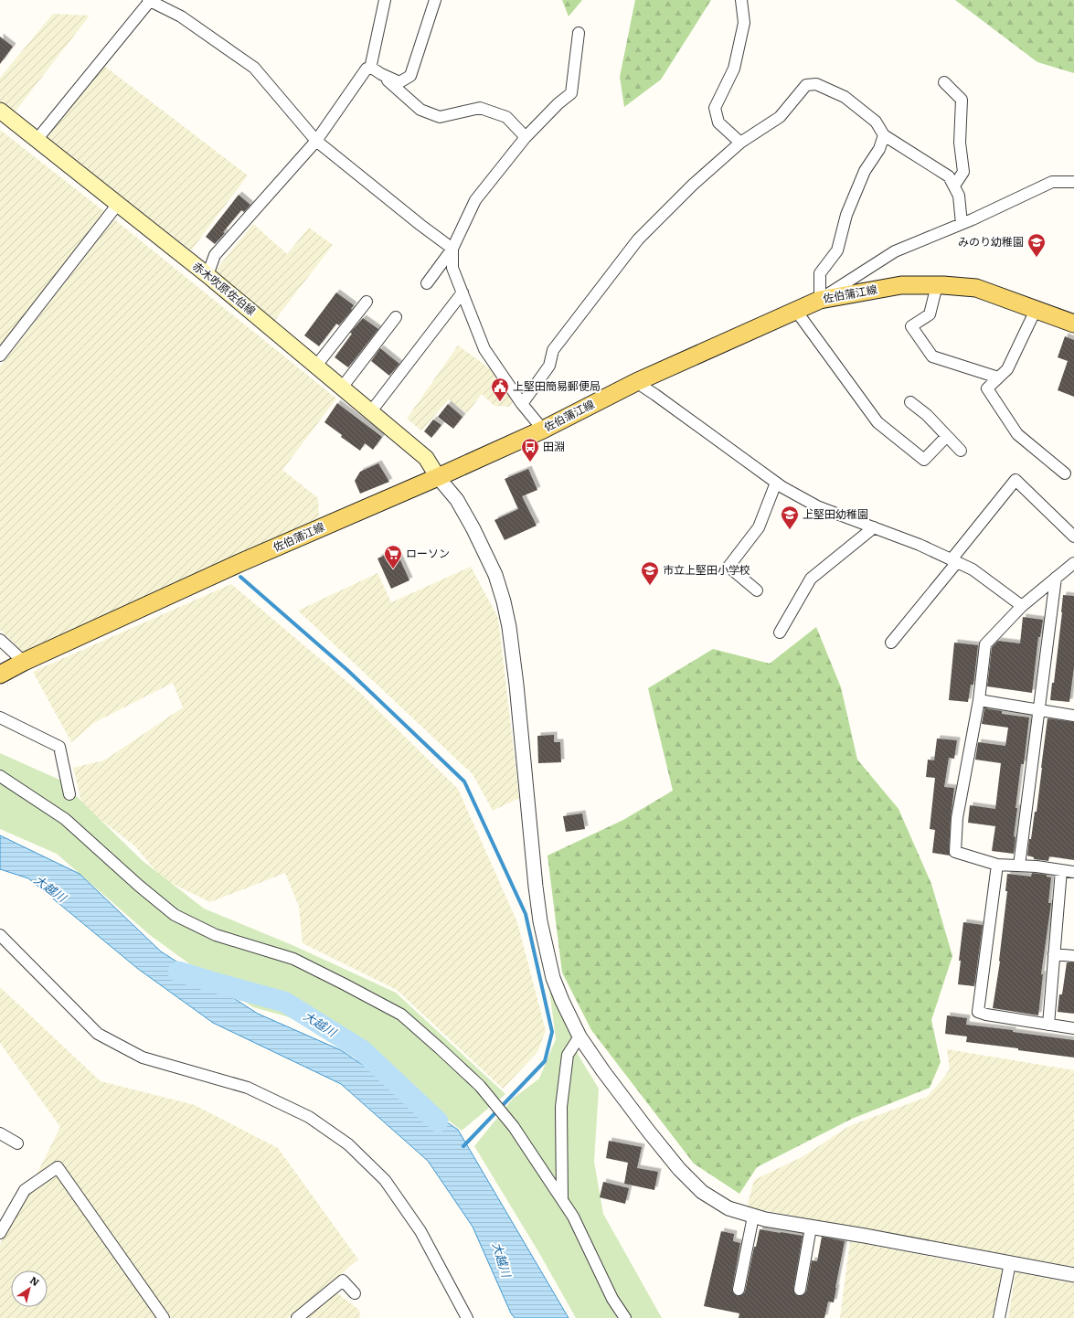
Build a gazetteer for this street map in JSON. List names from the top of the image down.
{
  "streets": {
    "main road": ["赤木吹原佐伯線", "佐伯蒲江線"]
  },
  "crossings": [
    ["赤木吹原佐伯線", "佐伯蒲江線"]
  ],
  "water": ["大越川"],
  "places": {
    "school or university": ["みのり幼稚園", "上堅田幼稚園", "市立上堅田小学校"],
    "public building": ["上堅田簡易郵便局"],
    "bus stop": ["田淵"],
    "supermarket": ["ローソン"]
  },
  "north": "top right"
}
